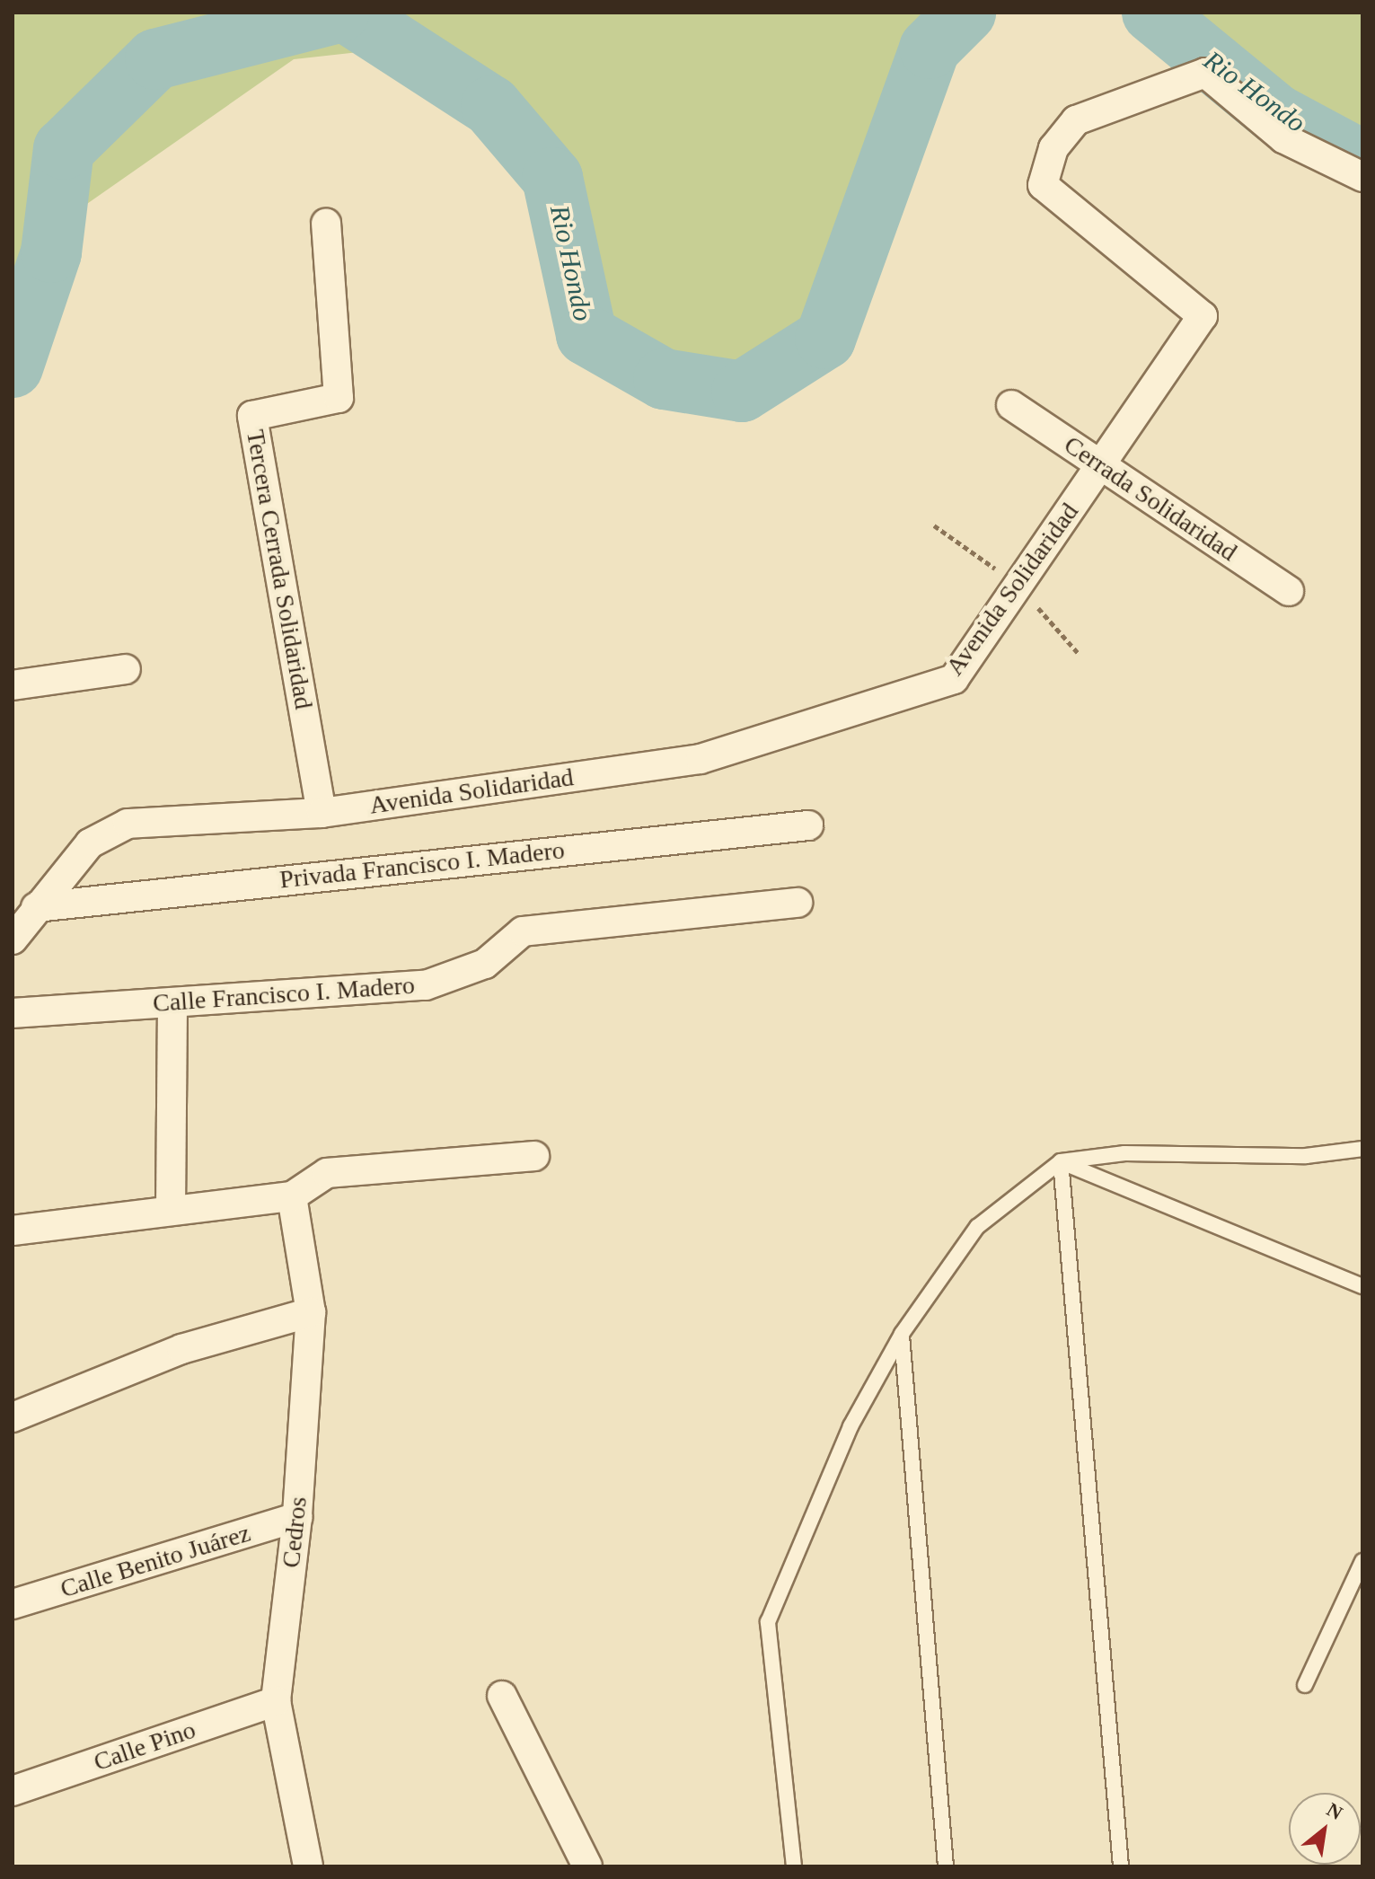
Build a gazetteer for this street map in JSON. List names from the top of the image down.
{
  "streets": {
    "street": [
      "Cerrada Solidaridad",
      "Tercera Cerrada Solidaridad",
      "Avenida Solidaridad",
      "Privada Francisco I. Madero",
      "Calle Francisco I. Madero",
      "Cedros",
      "Calle Benito Juárez",
      "Calle Pino"
    ]
  },
  "crossings": [
    ["Cerrada Solidaridad", "Avenida Solidaridad"],
    ["Tercera Cerrada Solidaridad", "Avenida Solidaridad"],
    ["Avenida Solidaridad", "Privada Francisco I. Madero"],
    ["Cedros", "Calle Benito Juárez"],
    ["Cedros", "Calle Pino"]
  ],
  "water": ["Rio Hondo"],
  "north": "top right"
}
